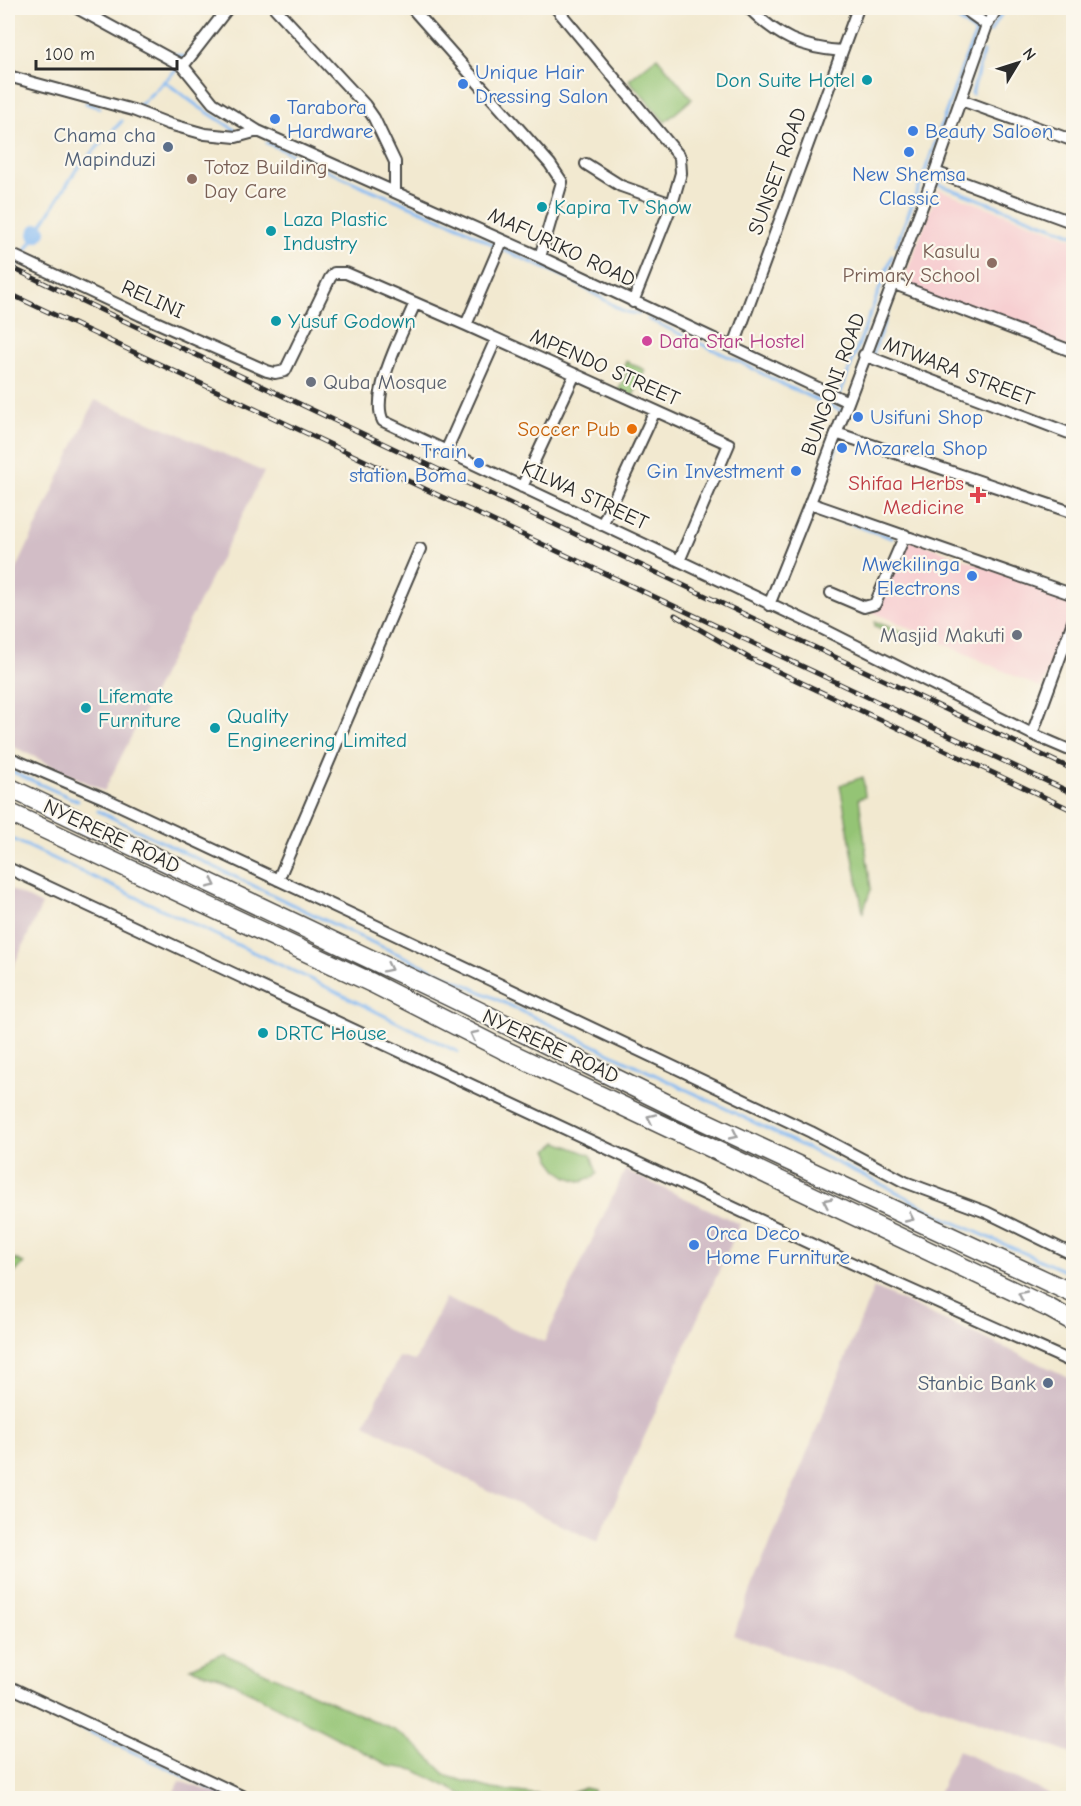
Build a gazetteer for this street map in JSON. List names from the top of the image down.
{
  "streets": {
    "highway": ["NYERERE ROAD"],
    "street": [
      "SUNSET ROAD",
      "MAFURIKO ROAD",
      "RELINI",
      "MPENDO STREET",
      "MTWARA STREET",
      "BUNGONI ROAD",
      "KILWA STREET"
    ]
  },
  "crossings": [
    ["SUNSET ROAD", "MAFURIKO ROAD"],
    ["MAFURIKO ROAD", "BUNGONI ROAD"],
    ["RELINI", "MPENDO STREET"],
    ["MPENDO STREET", "KILWA STREET"],
    ["MTWARA STREET", "BUNGONI ROAD"],
    ["BUNGONI ROAD", "KILWA STREET"]
  ],
  "places": {
    "other": [
      "Don Suite Hotel",
      "Unique Hair Dressing Salon",
      "Tarabora Hardware",
      "Beauty Saloon",
      "Chama cha Mapinduzi",
      "New Shemsa Classic",
      "Totoz Building Day Care",
      "Kapira Tv Show",
      "Laza Plastic Industry",
      "Kasulu Primary School",
      "Yusuf Godown",
      "Data Star Hostel",
      "Quba Mosque",
      "Usifuni Shop",
      "Soccer Pub",
      "Mozarela Shop",
      "Train station Boma",
      "Gin Investment",
      "Mwekilinga Electrons",
      "Masjid Makuti",
      "Lifemate Furniture",
      "Quality Engineering Limited",
      "DRTC House",
      "Orca Deco Home Furniture",
      "Stanbic Bank"
    ],
    "health": ["Shifaa Herbs Medicine"]
  },
  "scale_bar": "100 m",
  "north": "top right"
}
